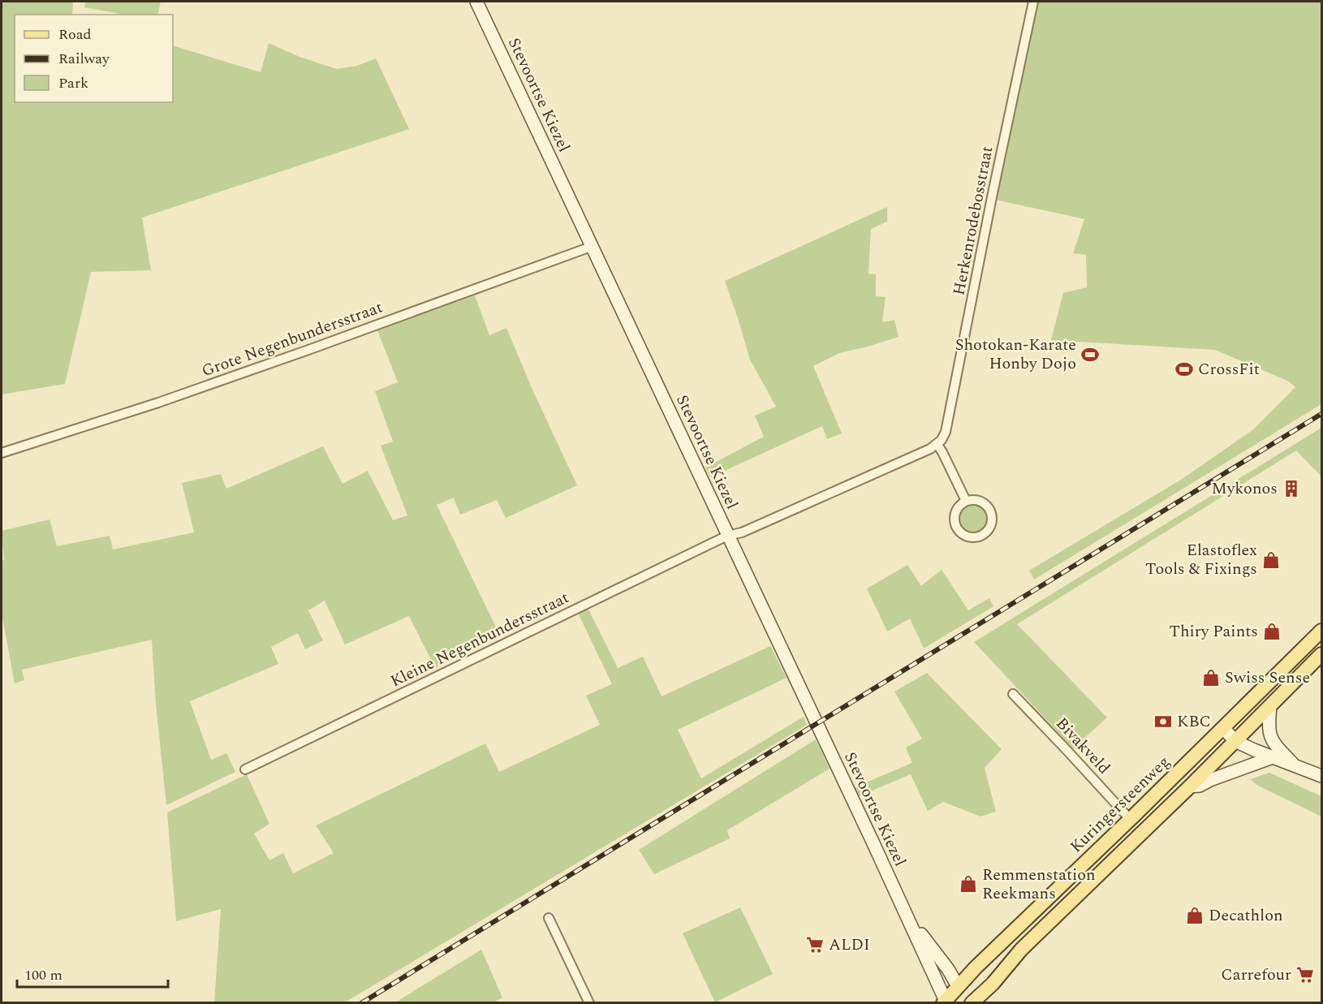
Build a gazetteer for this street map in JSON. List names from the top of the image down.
{
  "streets": {
    "main road": ["Stevoortse Kiezel", "Kuringersteenweg"],
    "street": [
      "Herkenrodebosstraat",
      "Grote Negenbundersstraat",
      "Kleine Negenbundersstraat",
      "Bivakveld"
    ]
  },
  "crossings": [
    ["Stevoortse Kiezel", "Grote Negenbundersstraat"],
    ["Stevoortse Kiezel", "Kleine Negenbundersstraat"],
    ["Stevoortse Kiezel", "Kuringersteenweg"],
    ["Bivakveld", "Kuringersteenweg"]
  ],
  "places": {
    "sports": ["Shotokan-Karate Honby Dojo", "CrossFit"],
    "building": ["Mykonos"],
    "shop": [
      "Elastoflex Tools & Fixings",
      "Thiry Paints",
      "Swiss Sense",
      "Remmenstation Reekmans",
      "Decathlon"
    ],
    "bank": ["KBC"],
    "supermarket": ["ALDI", "Carrefour"]
  },
  "legend": ["Road", "Railway", "Park"],
  "scale_bar": "100 m"
}
